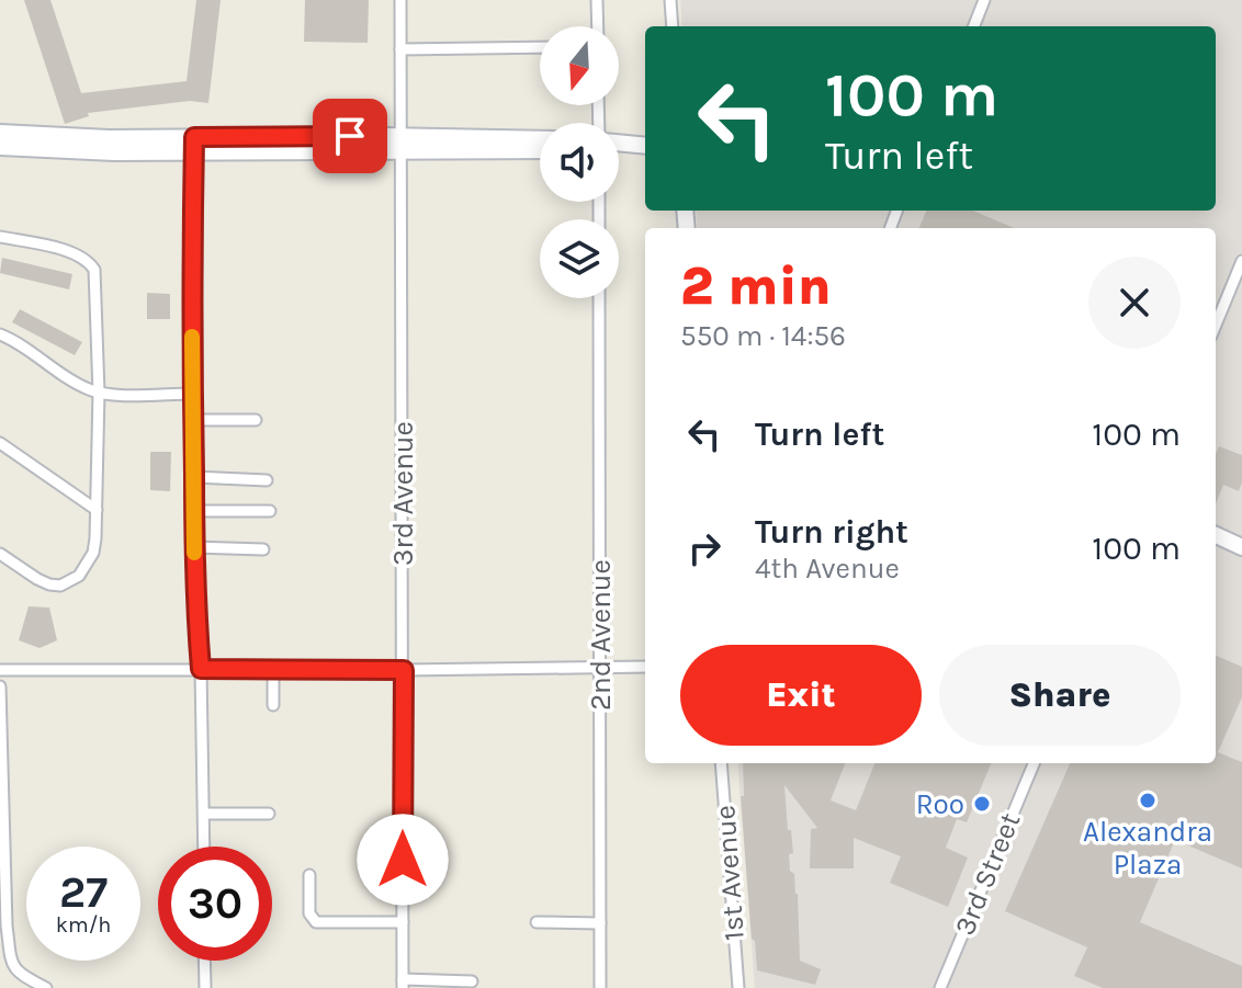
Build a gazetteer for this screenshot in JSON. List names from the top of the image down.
{
  "streets": {
    "street": [
      "3rd Avenue",
      "2nd Avenue",
      "1st Avenue",
      "3rd Street"
    ]
  },
  "places": ["Alexandra Plaza", "Roo"],
  "north": "bottom",
  "page": {
    "turn": ["100 m", "Turn left"],
    "heading": ["2 min", "550 m · 14:56"],
    "list": [
      {
        "name": "Turn left",
        "value": "100 m"
      },
      {
        "name": "Turn right",
        "note": "4th Avenue",
        "value": "100 m"
      }
    ],
    "buttons": ["Exit", "Share"],
    "speed": "27 km/h",
    "limit": "30"
  }
}
